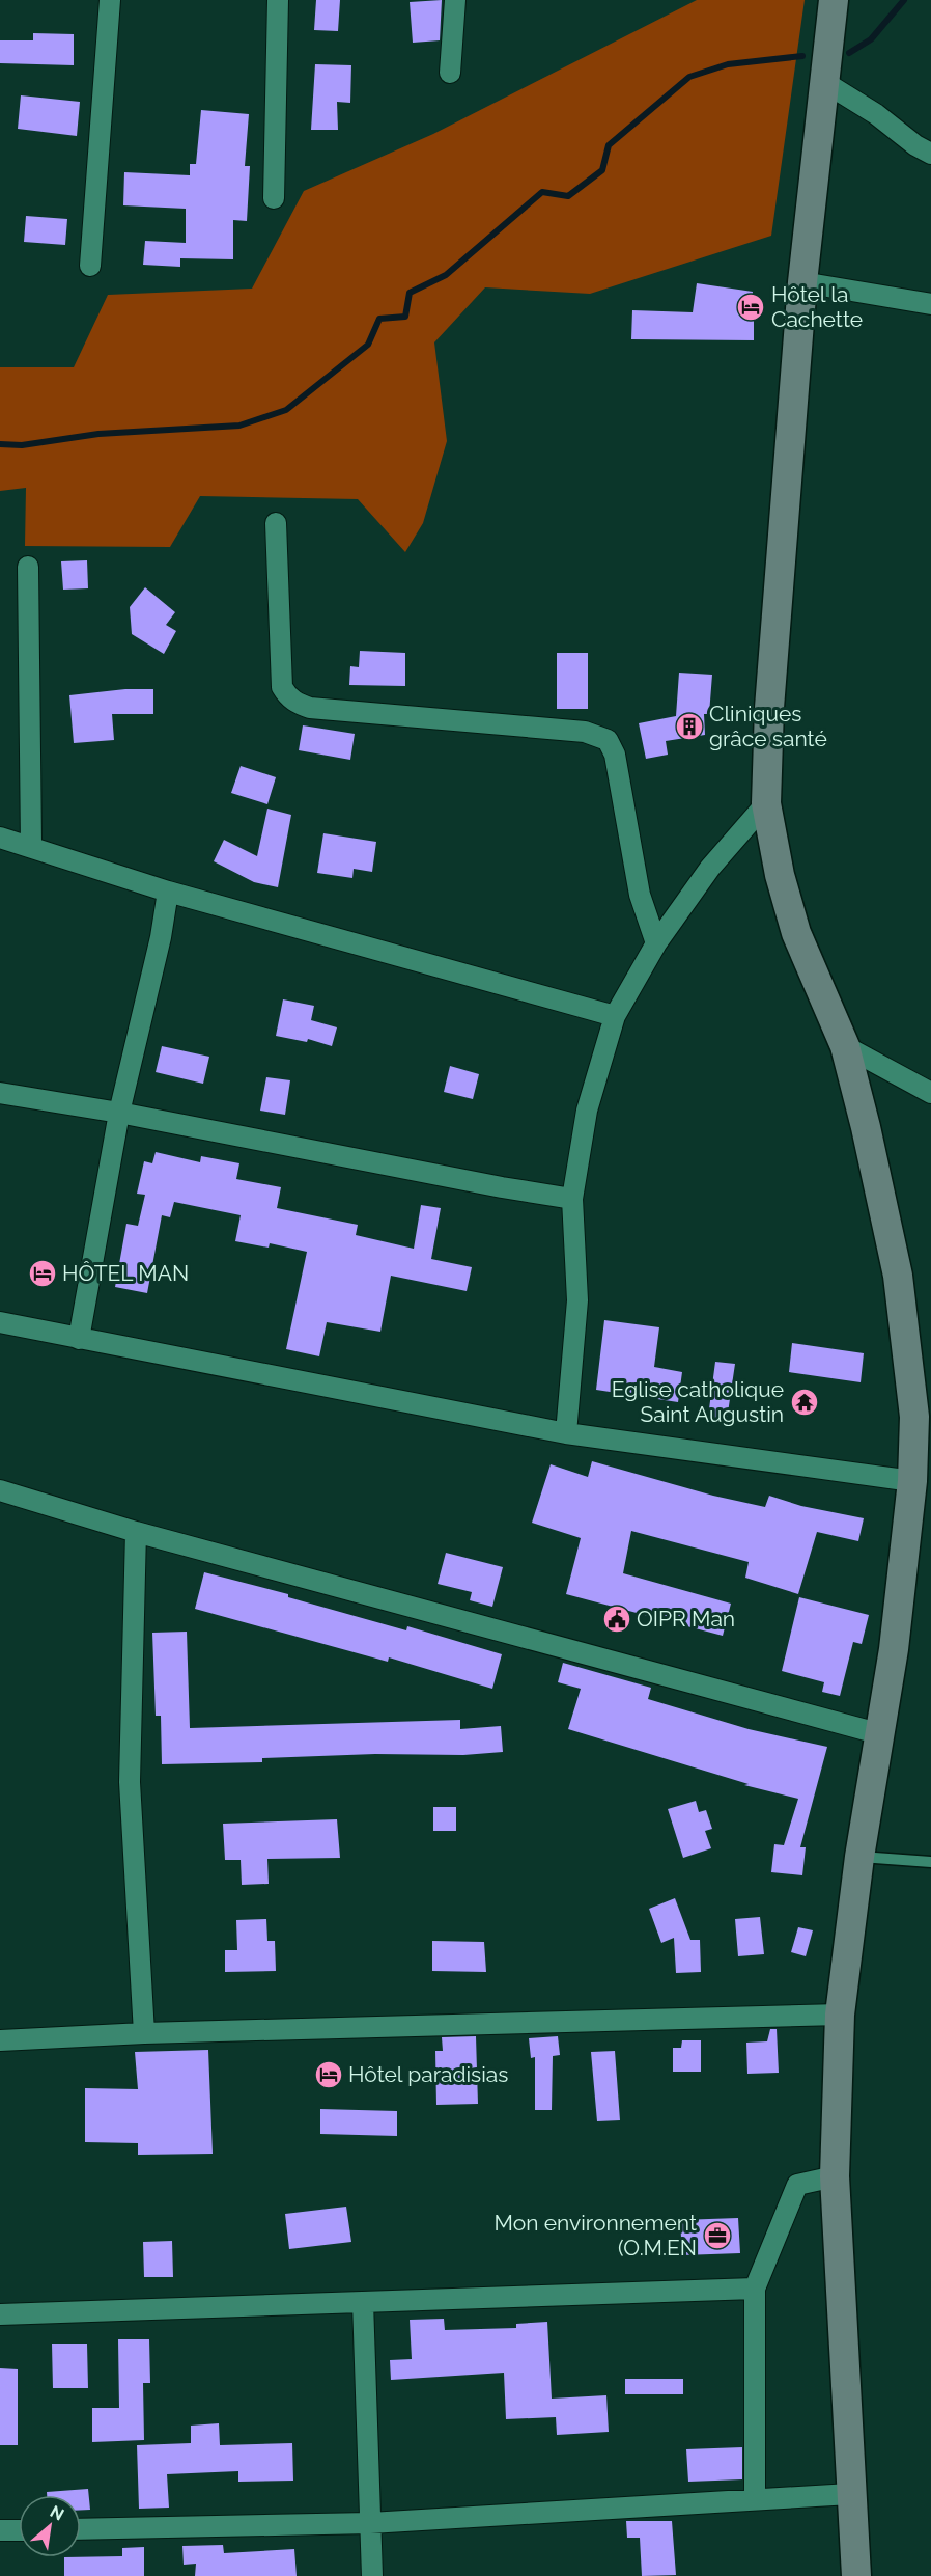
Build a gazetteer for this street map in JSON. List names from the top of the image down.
{
  "places": {
    "hotel": ["Hôtel la Cachette", "HÔTEL MAN", "Hôtel paradisias"],
    "building": ["Cliniques grâce santé"],
    "temple": ["Eglise catholique Saint Augustin"],
    "public building": ["OIPR Man"],
    "office": ["Mon environnement (O.M.EN"]
  },
  "north": "top right"
}
